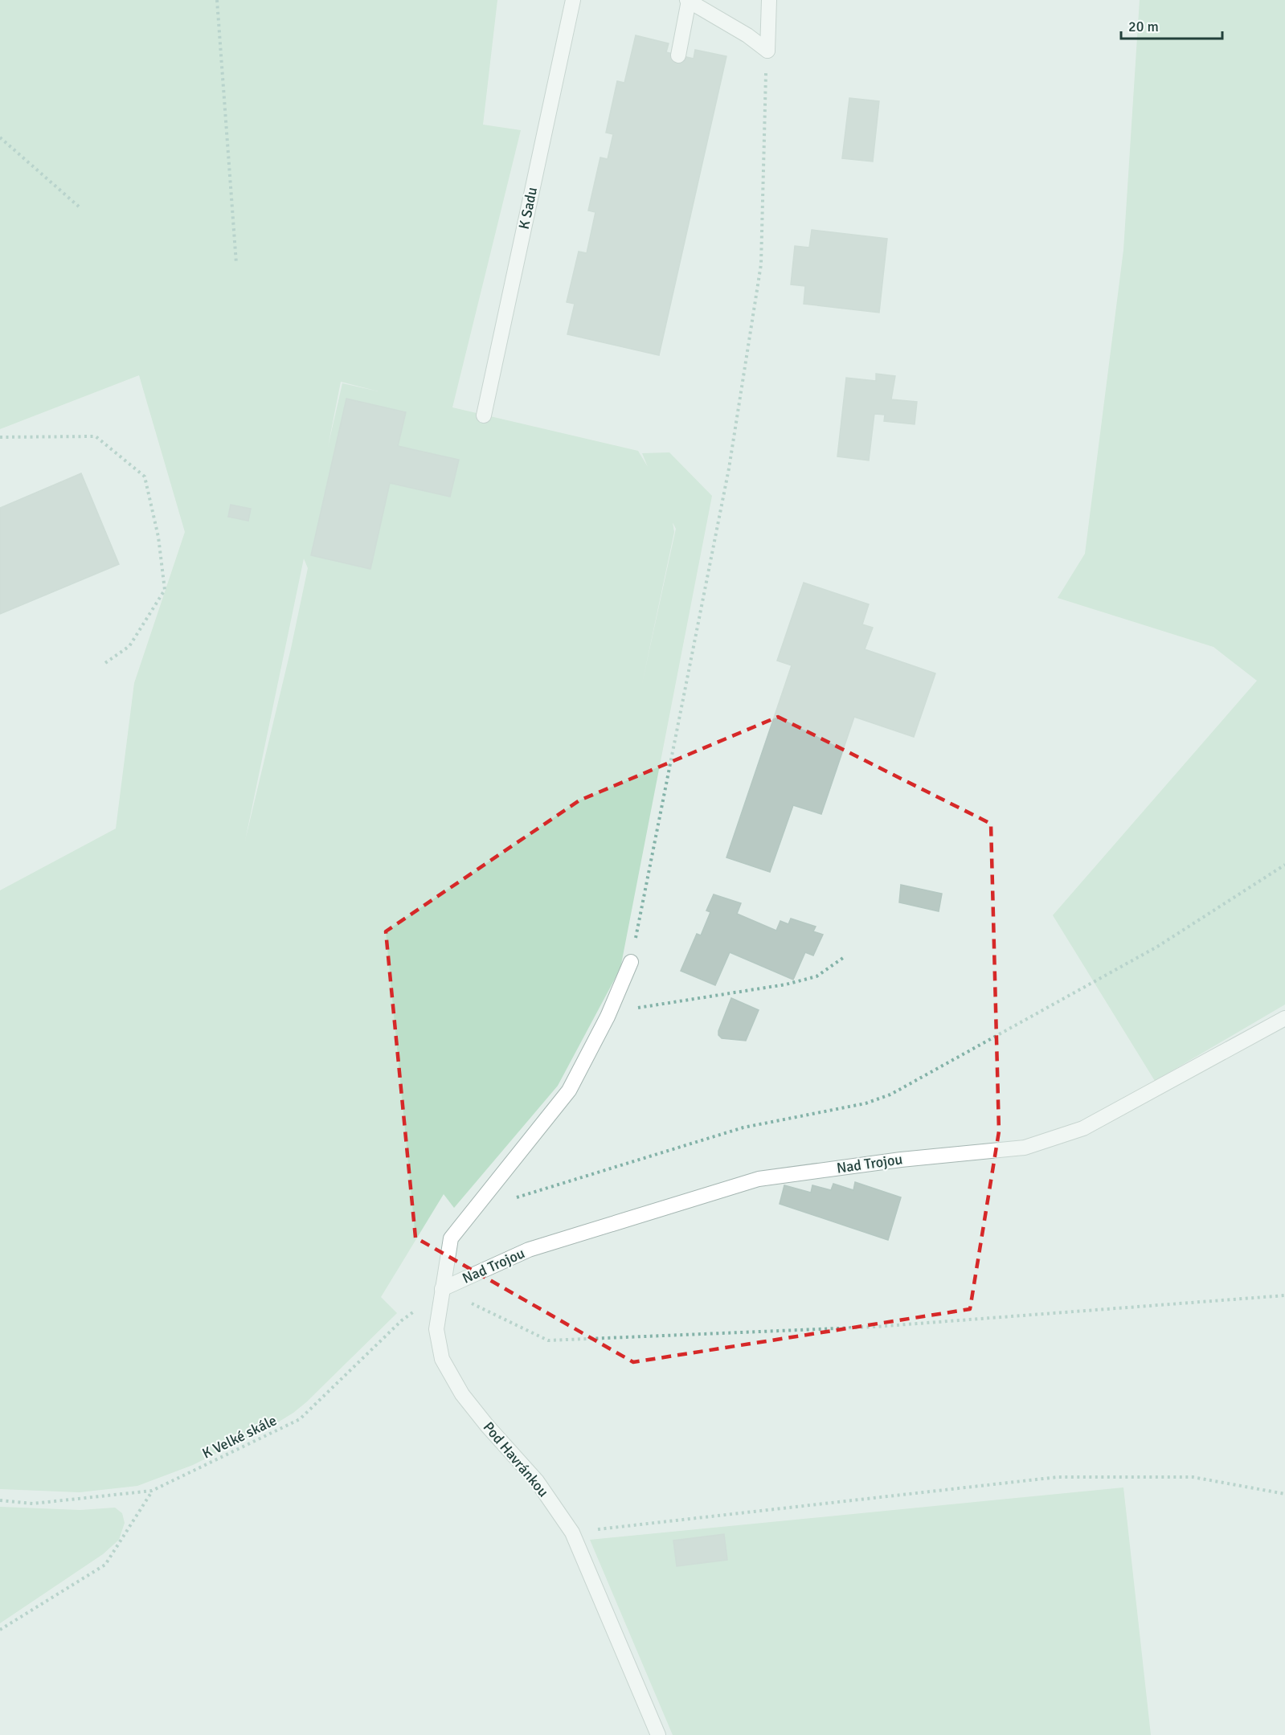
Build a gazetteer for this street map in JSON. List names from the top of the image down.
{
  "streets": {
    "street": ["K Sadu", "Nad Trojou", "Pod Havránkou"],
    "path": ["K Velké skále"]
  },
  "crossings": [
    ["Nad Trojou", "K Velké skále"],
    ["Nad Trojou", "Pod Havránkou"],
    ["K Velké skále", "Pod Havránkou"]
  ],
  "scale_bar": "20 m"
}
